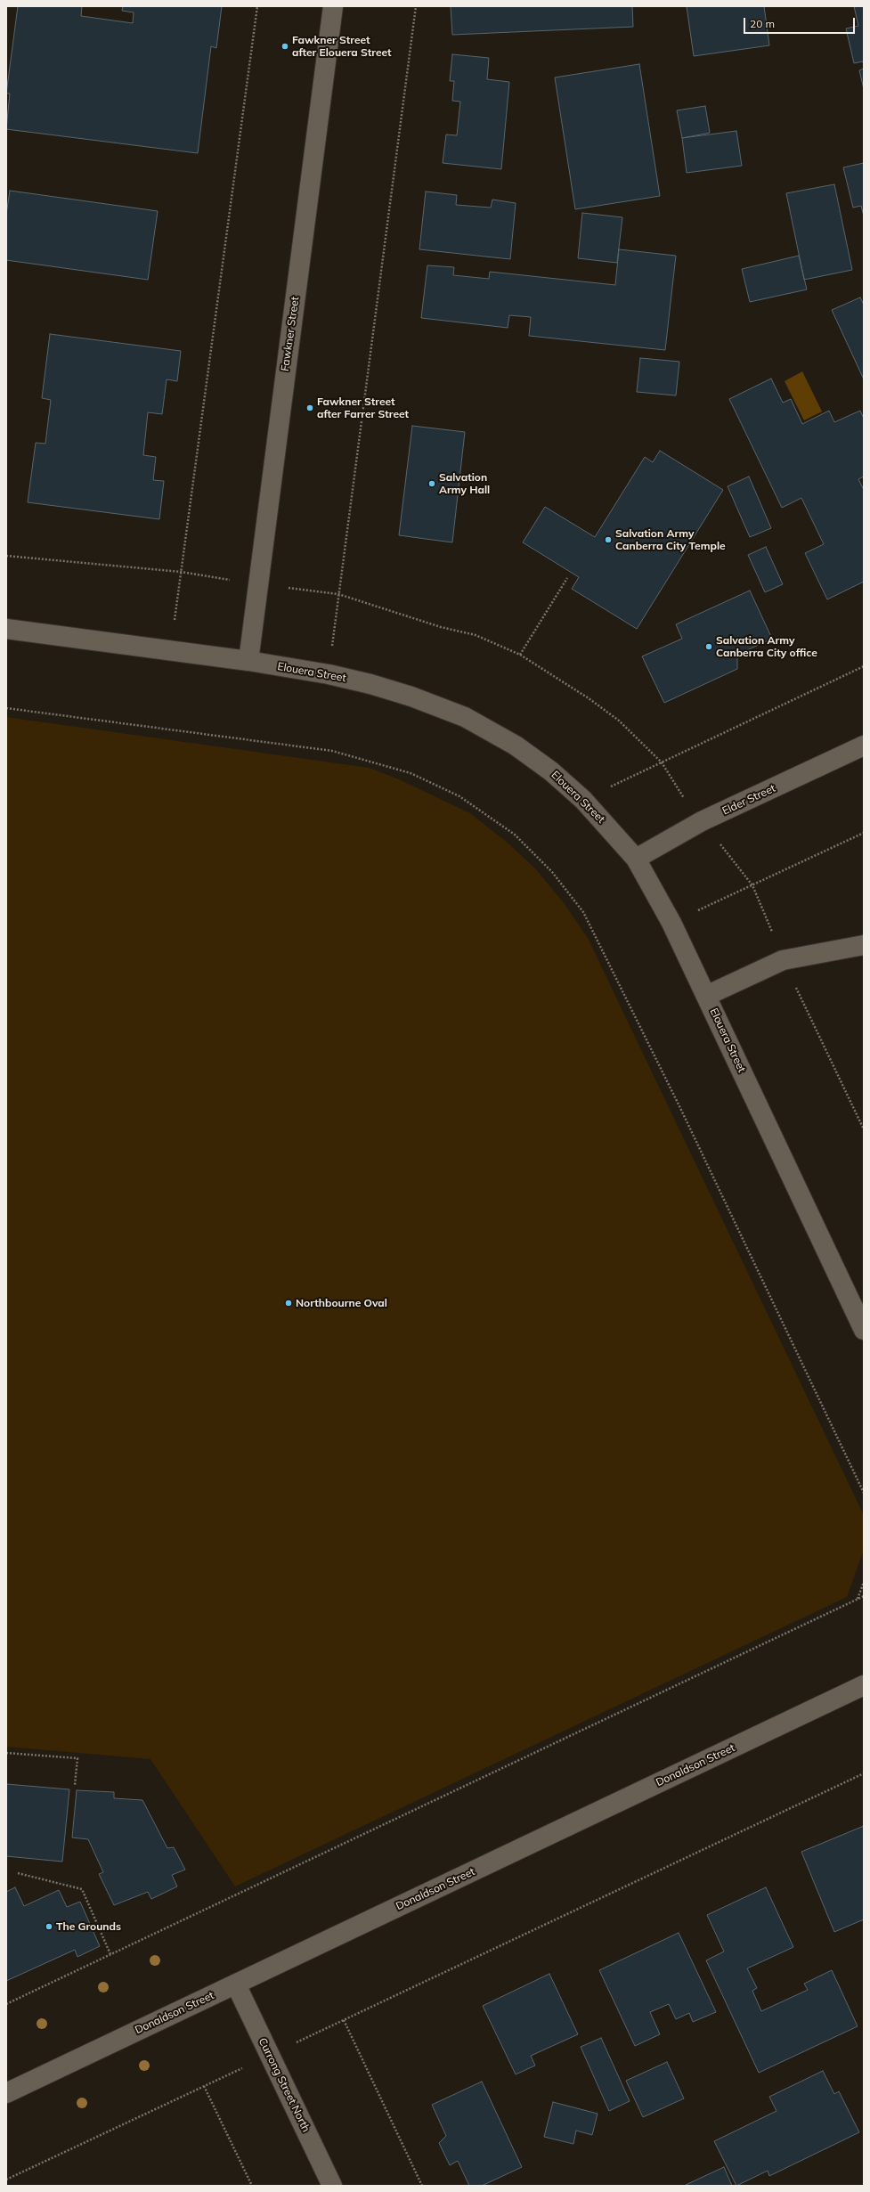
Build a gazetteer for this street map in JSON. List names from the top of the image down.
{
  "streets": {
    "street": [
      "Fawkner Street",
      "Elouera Street",
      "Elder Street",
      "Donaldson Street",
      "Currong Street North"
    ]
  },
  "crossings": [
    ["Fawkner Street", "Elouera Street"],
    ["Elouera Street", "Elder Street"],
    ["Donaldson Street", "Currong Street North"]
  ],
  "places": [
    "Fawkner Street after Elouera Street",
    "Fawkner Street after Farrer Street",
    "Salvation Army Hall",
    "Salvation Army Canberra City Temple",
    "Salvation Army Canberra City office",
    "Northbourne Oval",
    "The Grounds"
  ],
  "scale_bar": "20 m"
}
